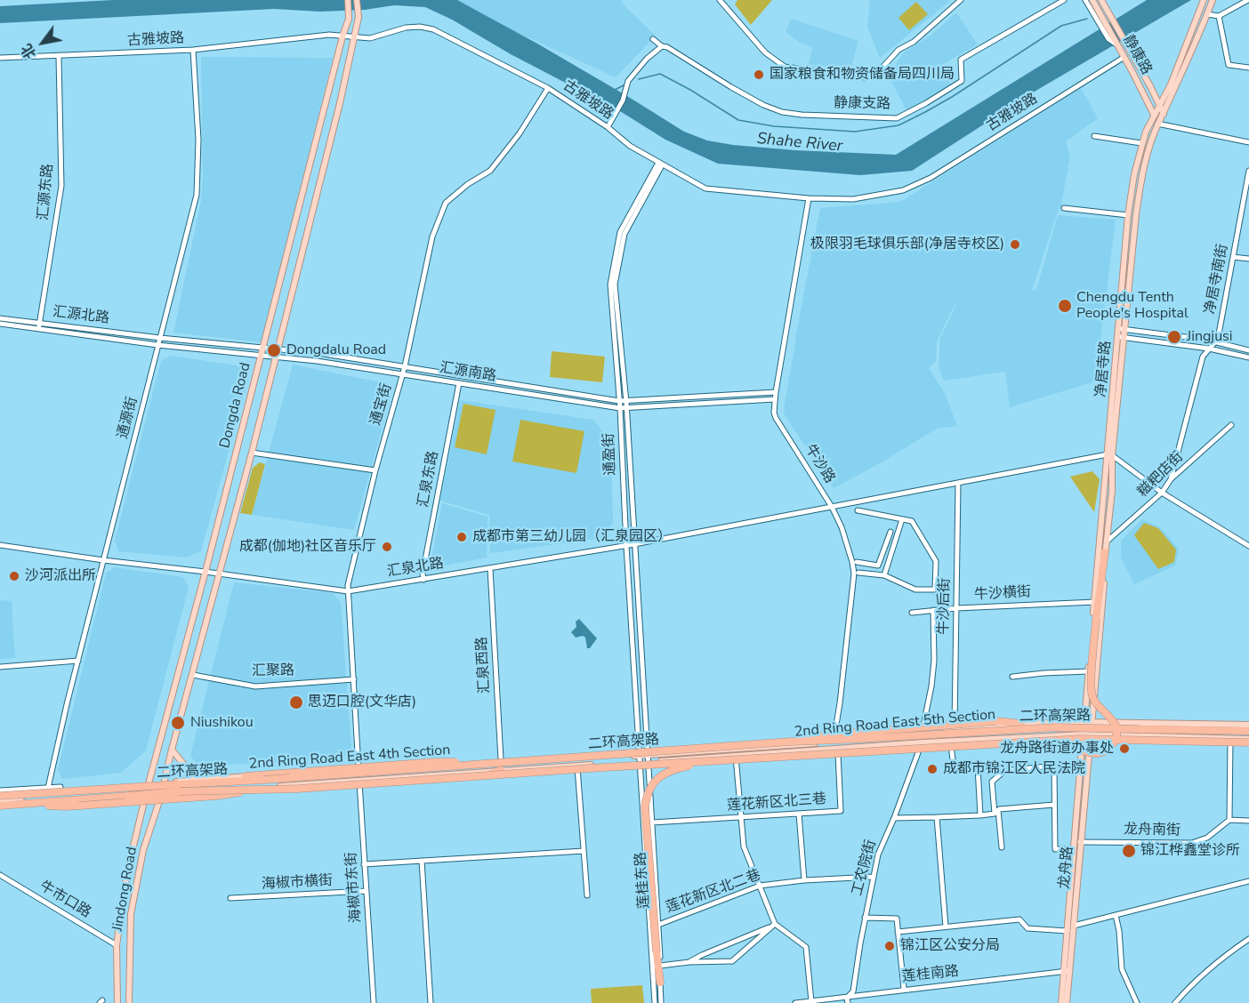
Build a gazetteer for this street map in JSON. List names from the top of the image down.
{
  "streets": {
    "highway": ["二环高架路"],
    "main road": [
      "静康路",
      "净居寺路",
      "Dongda Road",
      "2nd Ring Road East 5th Section",
      "2nd Ring Road East 4th Section",
      "龙舟路",
      "Jindong Road"
    ],
    "street": [
      "古雅坡路",
      "静康支路",
      "汇源东路",
      "净居寺南街",
      "汇源北路",
      "汇源南路",
      "通宝街",
      "通源街",
      "通盈街",
      "牛沙路",
      "糍粑店街",
      "汇泉东路",
      "汇泉北路",
      "牛沙横街",
      "牛沙后街",
      "汇泉西路",
      "汇聚路",
      "莲花新区北三巷",
      "龙舟南街",
      "工农院街",
      "莲桂东路",
      "海椒市横街",
      "海椒市东街",
      "莲花新区北二巷",
      "牛市口路",
      "莲桂南路"
    ]
  },
  "crossings": [
    ["古雅坡路", "静康路"],
    ["古雅坡路", "汇源东路"],
    ["古雅坡路", "通宝街"],
    ["古雅坡路", "Dongda Road"],
    ["古雅坡路", "通源街"],
    ["古雅坡路", "通盈街"],
    ["古雅坡路", "牛沙路"],
    ["静康路", "净居寺路"],
    ["汇源东路", "汇源北路"],
    ["净居寺南街", "糍粑店街"],
    ["汇源北路", "汇源南路"],
    ["汇源北路", "通源街"],
    ["净居寺路", "糍粑店街"],
    ["净居寺路", "汇泉北路"],
    ["净居寺路", "牛沙横街"],
    ["净居寺路", "2nd Ring Road East 5th Section"],
    ["净居寺路", "龙舟路"],
    ["净居寺路", "莲桂南路"],
    ["汇源南路", "通宝街"],
    ["汇源南路", "Dongda Road"],
    ["汇源南路", "通源街"],
    ["汇源南路", "通盈街"],
    ["汇源南路", "牛沙路"],
    ["汇源南路", "汇泉东路"],
    ["通宝街", "汇泉北路"],
    ["通宝街", "汇聚路"],
    ["通宝街", "2nd Ring Road East 4th Section"],
    ["通宝街", "海椒市东街"],
    ["Dongda Road", "汇泉北路"],
    ["Dongda Road", "汇聚路"],
    ["Dongda Road", "2nd Ring Road East 4th Section"],
    ["Dongda Road", "Jindong Road"],
    ["通源街", "汇泉北路"],
    ["通盈街", "汇泉北路"],
    ["通盈街", "2nd Ring Road East 5th Section"],
    ["通盈街", "2nd Ring Road East 4th Section"],
    ["通盈街", "莲桂东路"],
    ["牛沙路", "汇泉北路"],
    ["牛沙路", "2nd Ring Road East 5th Section"],
    ["汇泉东路", "汇泉北路"],
    ["汇泉北路", "牛沙后街"],
    ["汇泉北路", "汇泉西路"],
    ["牛沙横街", "牛沙后街"],
    ["牛沙后街", "2nd Ring Road East 5th Section"],
    ["汇泉西路", "二环高架路"],
    ["汇泉西路", "2nd Ring Road East 4th Section"],
    ["二环高架路", "2nd Ring Road East 5th Section"],
    ["二环高架路", "2nd Ring Road East 4th Section"],
    ["2nd Ring Road East 5th Section", "2nd Ring Road East 4th Section"],
    ["2nd Ring Road East 5th Section", "莲花新区北三巷"],
    ["2nd Ring Road East 5th Section", "工农院街"],
    ["2nd Ring Road East 5th Section", "龙舟路"],
    ["2nd Ring Road East 5th Section", "莲桂东路"],
    ["2nd Ring Road East 4th Section", "莲桂东路"],
    ["2nd Ring Road East 4th Section", "海椒市东街"],
    ["2nd Ring Road East 4th Section", "Jindong Road"],
    ["莲花新区北三巷", "莲桂东路"],
    ["龙舟南街", "龙舟路"],
    ["工农院街", "莲花新区北二巷"],
    ["工农院街", "莲桂南路"],
    ["龙舟路", "莲桂南路"],
    ["莲桂东路", "莲花新区北二巷"],
    ["海椒市横街", "海椒市东街"],
    ["Jindong Road", "牛市口路"]
  ],
  "water": ["Shahe River"],
  "places": [
    "国家粮食和物资储备局四川局",
    "极限羽毛球俱乐部(净居寺校区)",
    "Chengdu Tenth People's Hospital",
    "Jingjusi",
    "Dongdalu Road",
    "成都市第三幼儿园（汇泉园区）",
    "成都(伽地)社区音乐厅",
    "沙河派出所",
    "思迈口腔(文华店)",
    "Niushikou",
    "龙舟路街道办事处",
    "成都市锦江区人民法院",
    "锦江桦鑫堂诊所",
    "锦江区公安分局"
  ],
  "north": "bottom left"
}
